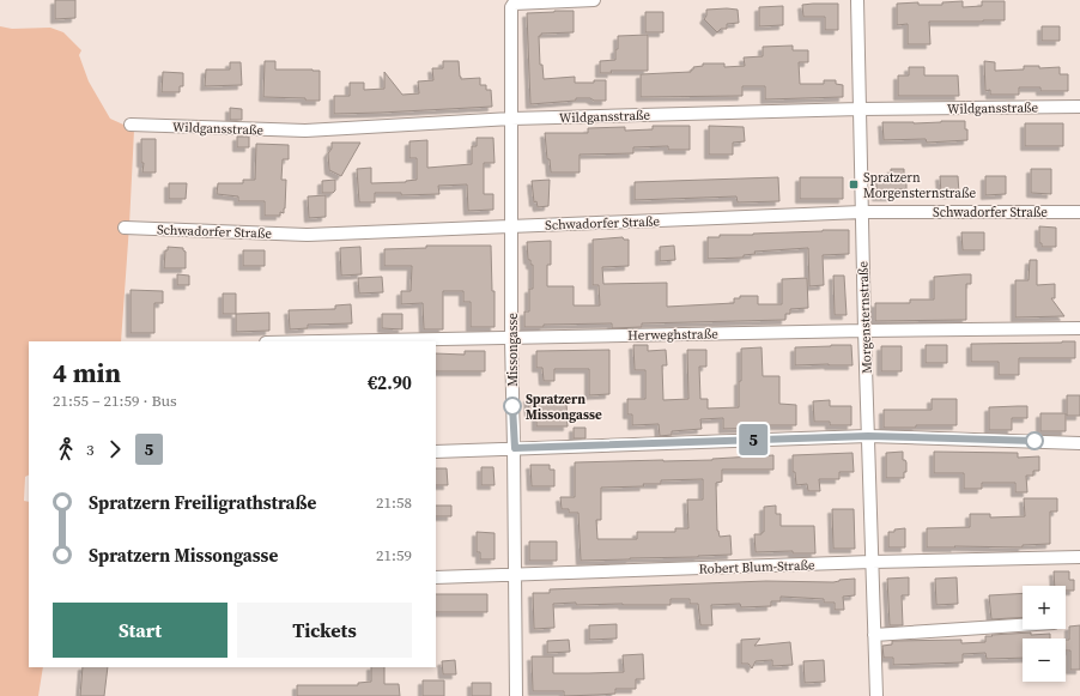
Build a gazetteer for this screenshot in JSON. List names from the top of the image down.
{
  "streets": {
    "street": [
      "Wildgansstraße",
      "Schwadorfer Straße",
      "Morgensternstraße",
      "Herweghstraße",
      "Missongasse",
      "Robert Blum-Straße"
    ]
  },
  "crossings": [
    ["Wildgansstraße", "Morgensternstraße"],
    ["Wildgansstraße", "Missongasse"],
    ["Schwadorfer Straße", "Morgensternstraße"],
    ["Schwadorfer Straße", "Missongasse"],
    ["Morgensternstraße", "Herweghstraße"],
    ["Morgensternstraße", "Robert Blum-Straße"],
    ["Herweghstraße", "Missongasse"],
    ["Missongasse", "Robert Blum-Straße"]
  ],
  "places": {
    "transit": ["Spratzern Morgensternstraße"],
    "other": ["Spratzern Missongasse"]
  },
  "lines": ["bus line 5"],
  "page": {
    "on_map": "5",
    "heading": ["4 min", "21:55 – 21:59 · Bus", "€2.90"],
    "legs": ["3", "5"],
    "list": [
      {
        "name": "Spratzern Freiligrathstraße",
        "value": "21:58"
      },
      {
        "name": "Spratzern Missongasse",
        "value": "21:59"
      }
    ],
    "map_buttons": ["+", "−"],
    "buttons": ["Start", "Tickets"]
  }
}
